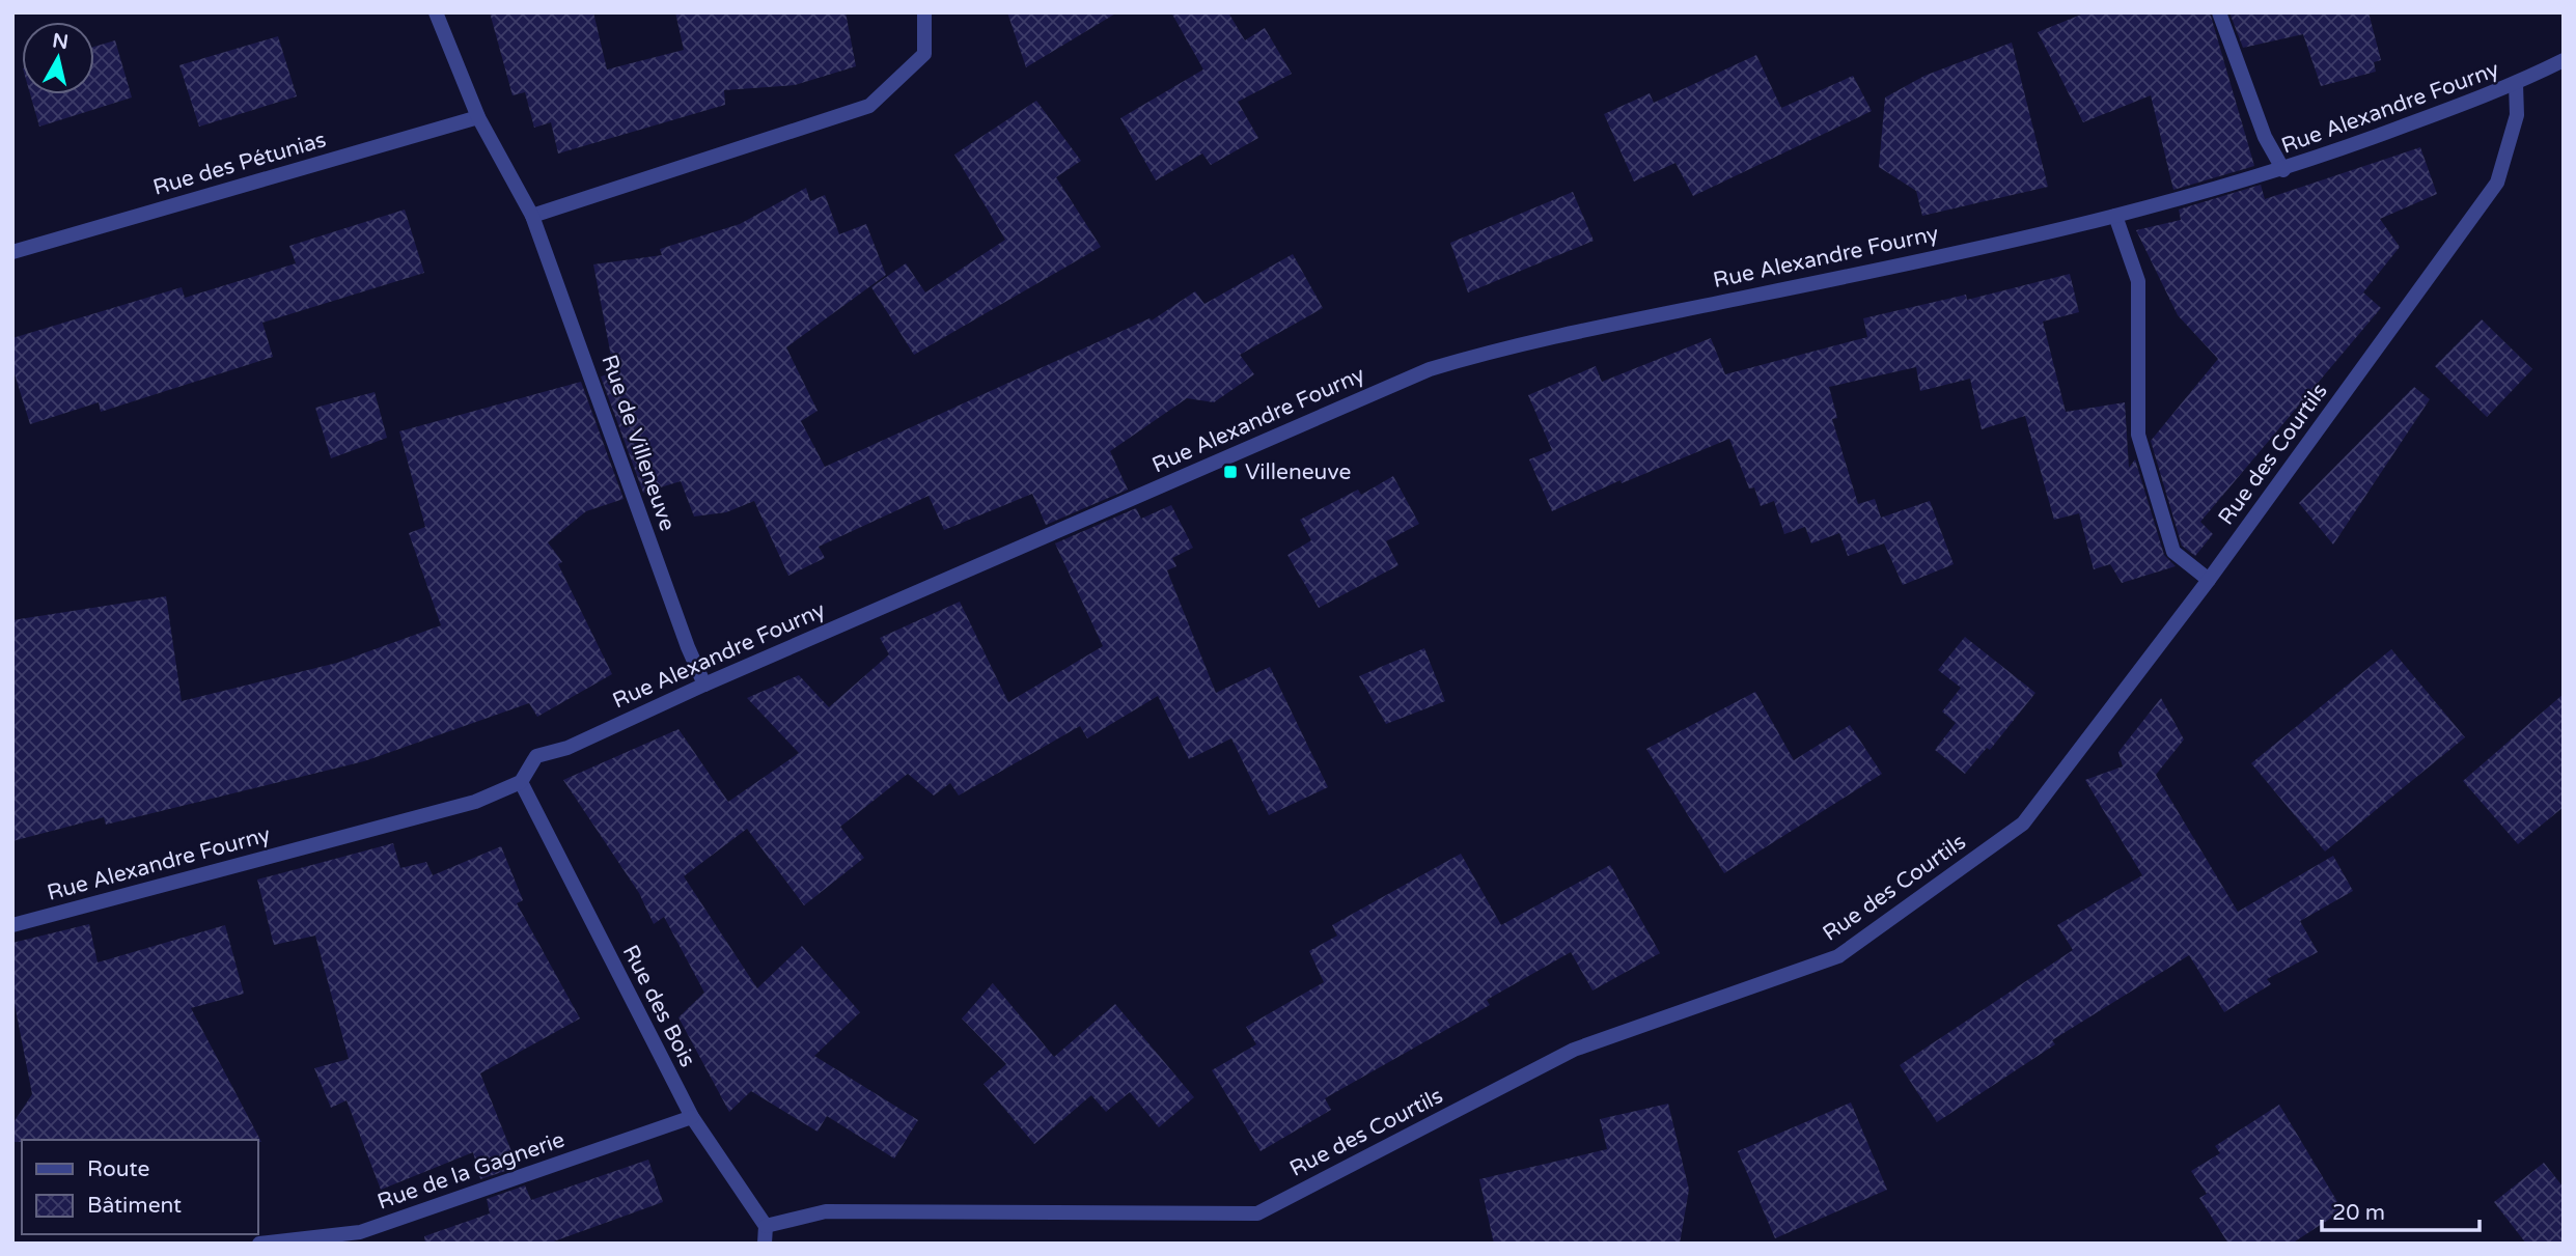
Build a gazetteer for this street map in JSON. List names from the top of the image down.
{
  "streets": {
    "street": [
      "Rue Alexandre Fourny",
      "Rue des Pétunias",
      "Rue de Villeneuve",
      "Rue des Courtils",
      "Rue des Bois",
      "Rue de la Gagnerie"
    ]
  },
  "crossings": [
    ["Rue Alexandre Fourny", "Rue de Villeneuve"],
    ["Rue Alexandre Fourny", "Rue des Courtils"],
    ["Rue Alexandre Fourny", "Rue des Bois"],
    ["Rue des Pétunias", "Rue de Villeneuve"],
    ["Rue des Courtils", "Rue des Bois"],
    ["Rue des Bois", "Rue de la Gagnerie"]
  ],
  "places": {
    "transit": ["Villeneuve"]
  },
  "legend": ["Route", "Bâtiment"],
  "scale_bar": "20 m",
  "north": "top"
}
